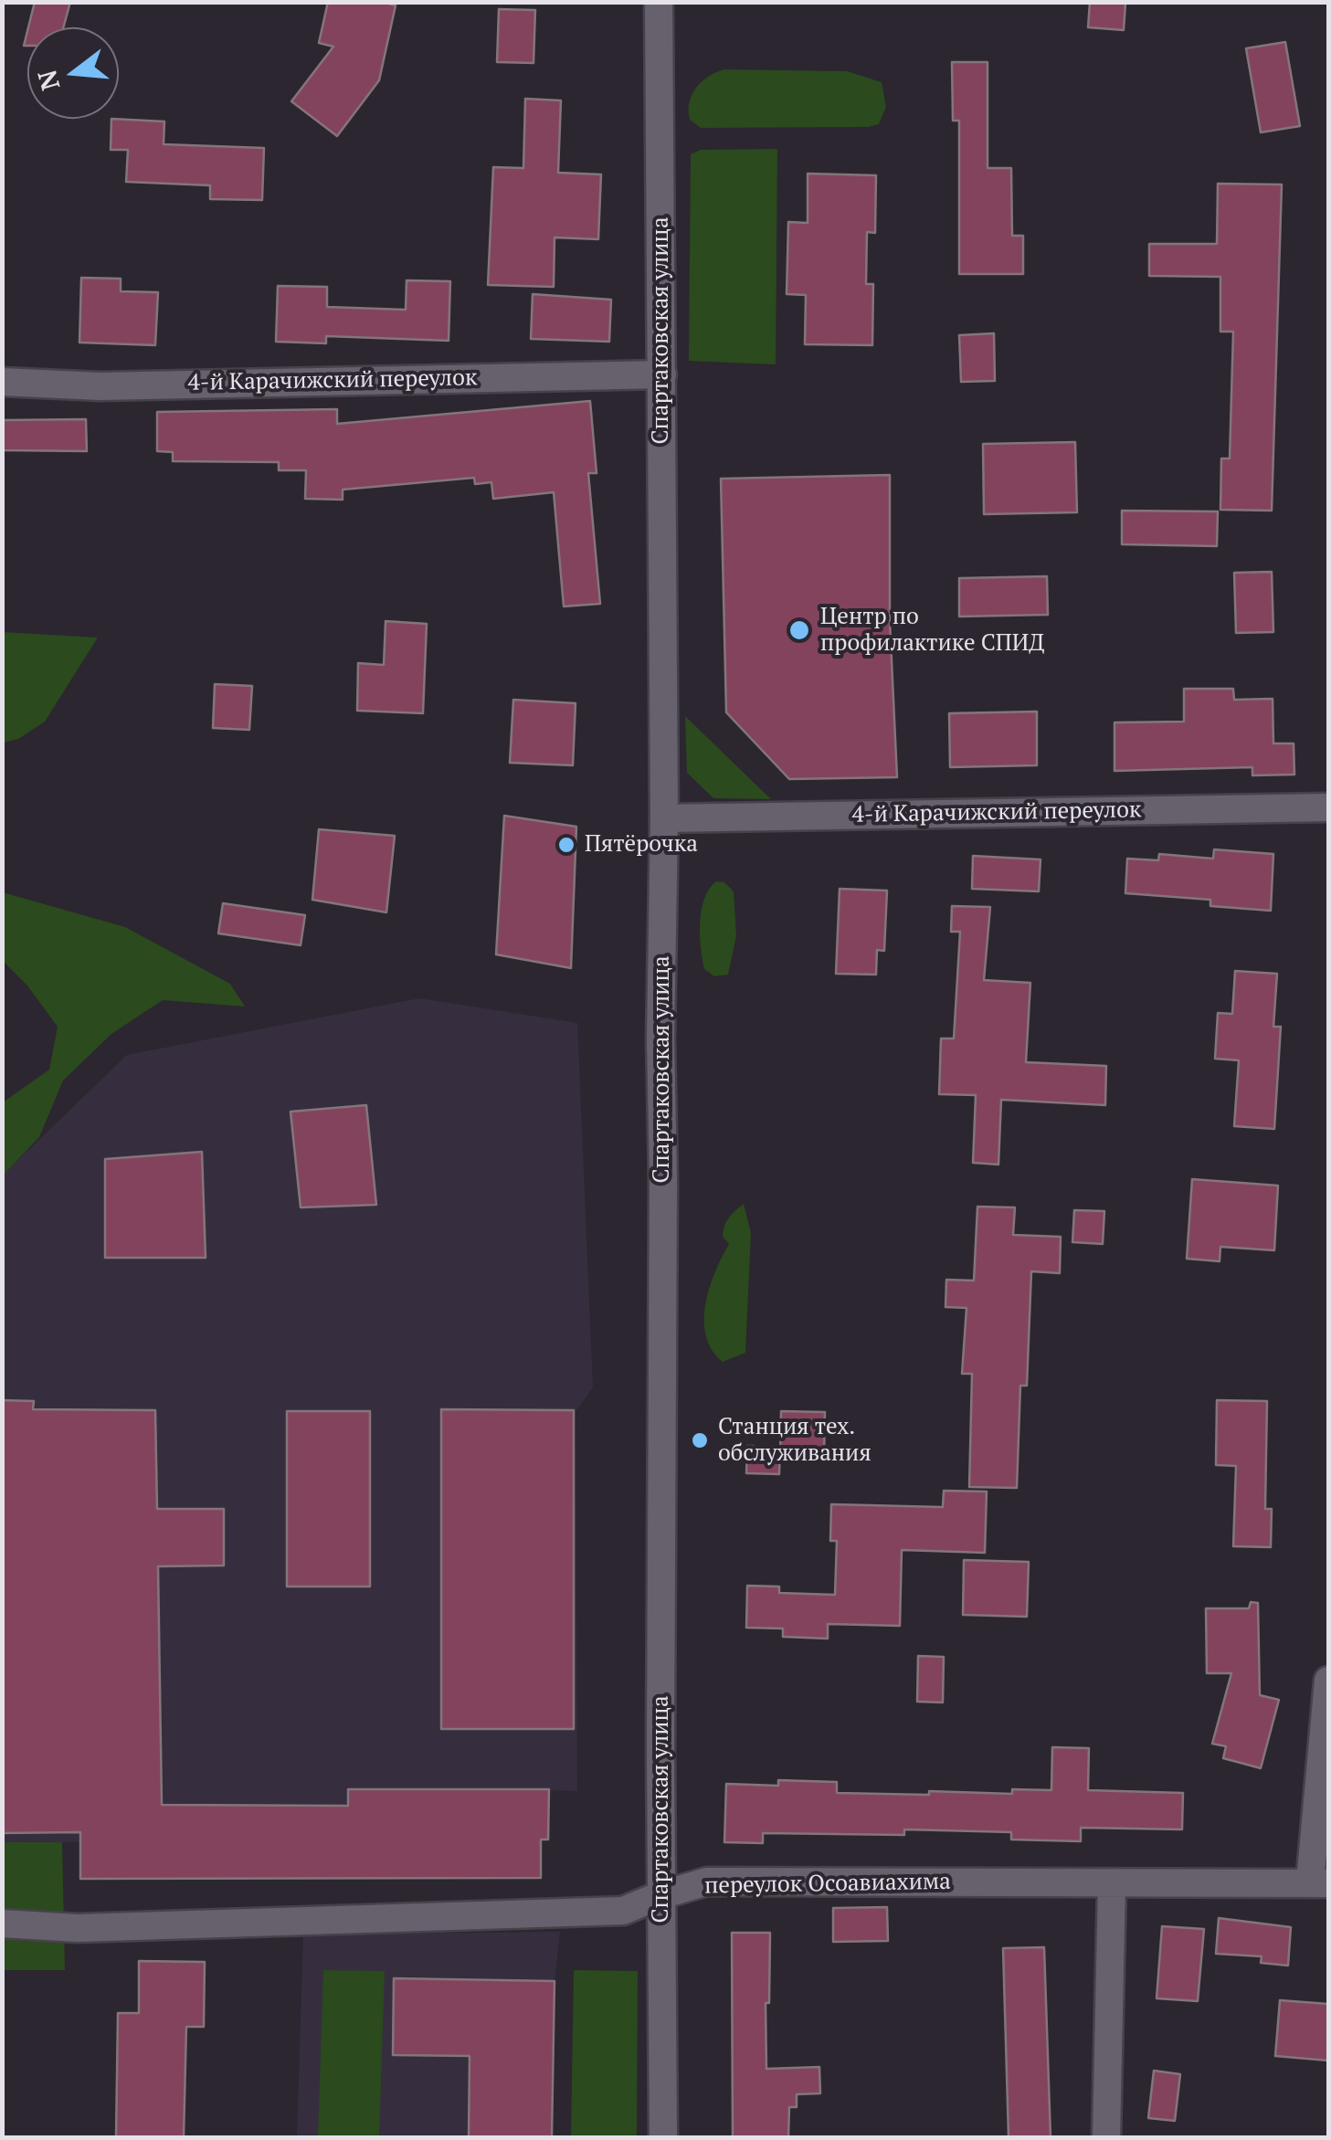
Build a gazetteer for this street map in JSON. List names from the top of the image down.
{
  "streets": {
    "street": ["Спартаковская улица", "4-й Карачижский переулок", "переулок Осоавиахима"]
  },
  "crossings": [
    ["Спартаковская улица", "4-й Карачижский переулок"],
    ["Спартаковская улица", "переулок Осоавиахима"]
  ],
  "places": ["Центр по профилактике СПИД", "Пятёрочка", "Станция тех. обслуживания"],
  "north": "left"
}
